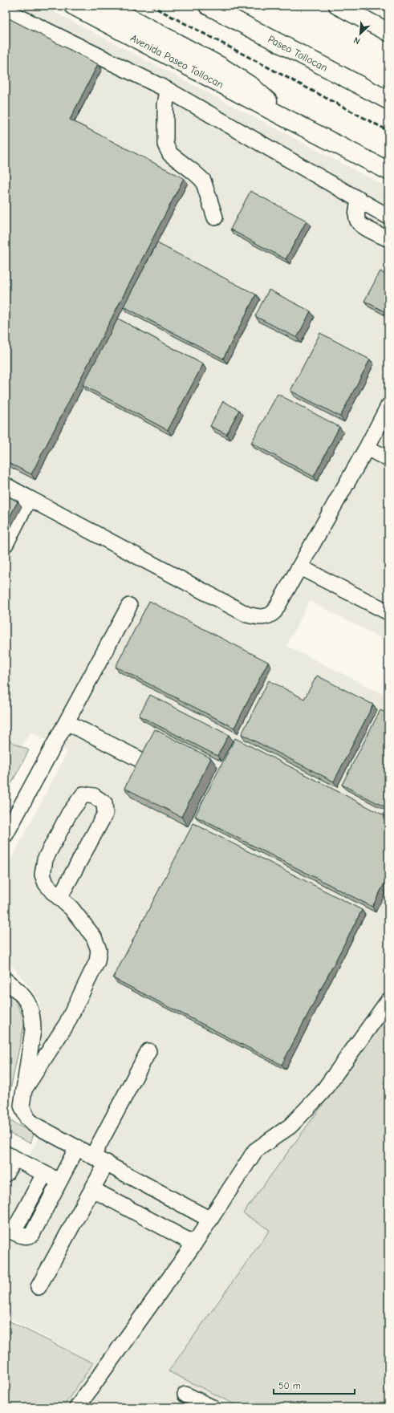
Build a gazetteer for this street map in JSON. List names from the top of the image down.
{
  "streets": {
    "main road": ["Paseo Tollocan", "Avenida Paseo Tollocan"]
  },
  "scale_bar": "50 m",
  "north": "bottom left"
}
